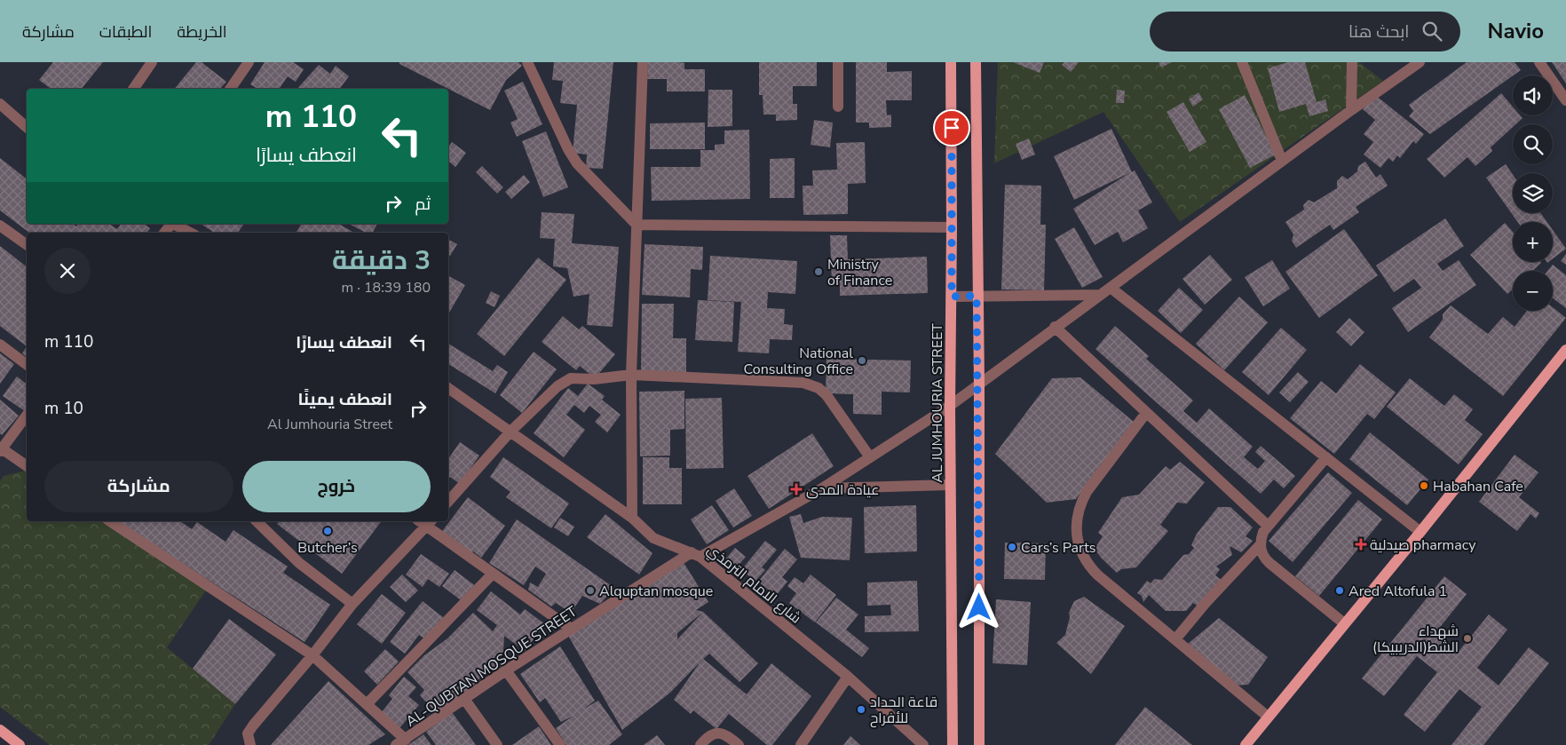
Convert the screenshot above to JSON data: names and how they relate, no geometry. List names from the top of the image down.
{
  "streets": {
    "main road": ["AL JUMHOURIA STREET"],
    "street": ["شارع الامام الترمذي", "AL-QUBTAN MOSQUE STREET"]
  },
  "crossings": [
    ["AL JUMHOURIA STREET", "AL-QUBTAN MOSQUE STREET"],
    ["شارع الامام الترمذي", "AL-QUBTAN MOSQUE STREET"]
  ],
  "places": {
    "other": [
      "Ministry of Finance",
      "National Consulting Office",
      "Habahan Cafe",
      "Butcher’s",
      "Cars’s Parts",
      "Alquptan mosque",
      "Ared Altofula 1",
      "شهداء الشط(الدريبيكا)",
      "قاعة الحداد للأفراح"
    ],
    "health": ["عيادة المدى", "صيدلية pharmacy"]
  },
  "page": {
    "header": "Navio",
    "search": "ابحث هنا",
    "nav": ["الخريطة", "الطبقات", "مشاركة"],
    "map_buttons": ["+", "−"],
    "turn": ["110 m", "انعطف يسارًا"],
    "then": "ثم",
    "heading": ["3 دقيقة", "180 m · 18:39"],
    "list": [
      {
        "name": "انعطف يسارًا",
        "value": "110 m"
      },
      {
        "name": "انعطف يمينًا",
        "note": "Al Jumhouria Street",
        "value": "10 m"
      }
    ],
    "buttons": ["خروج", "مشاركة"]
  }
}
